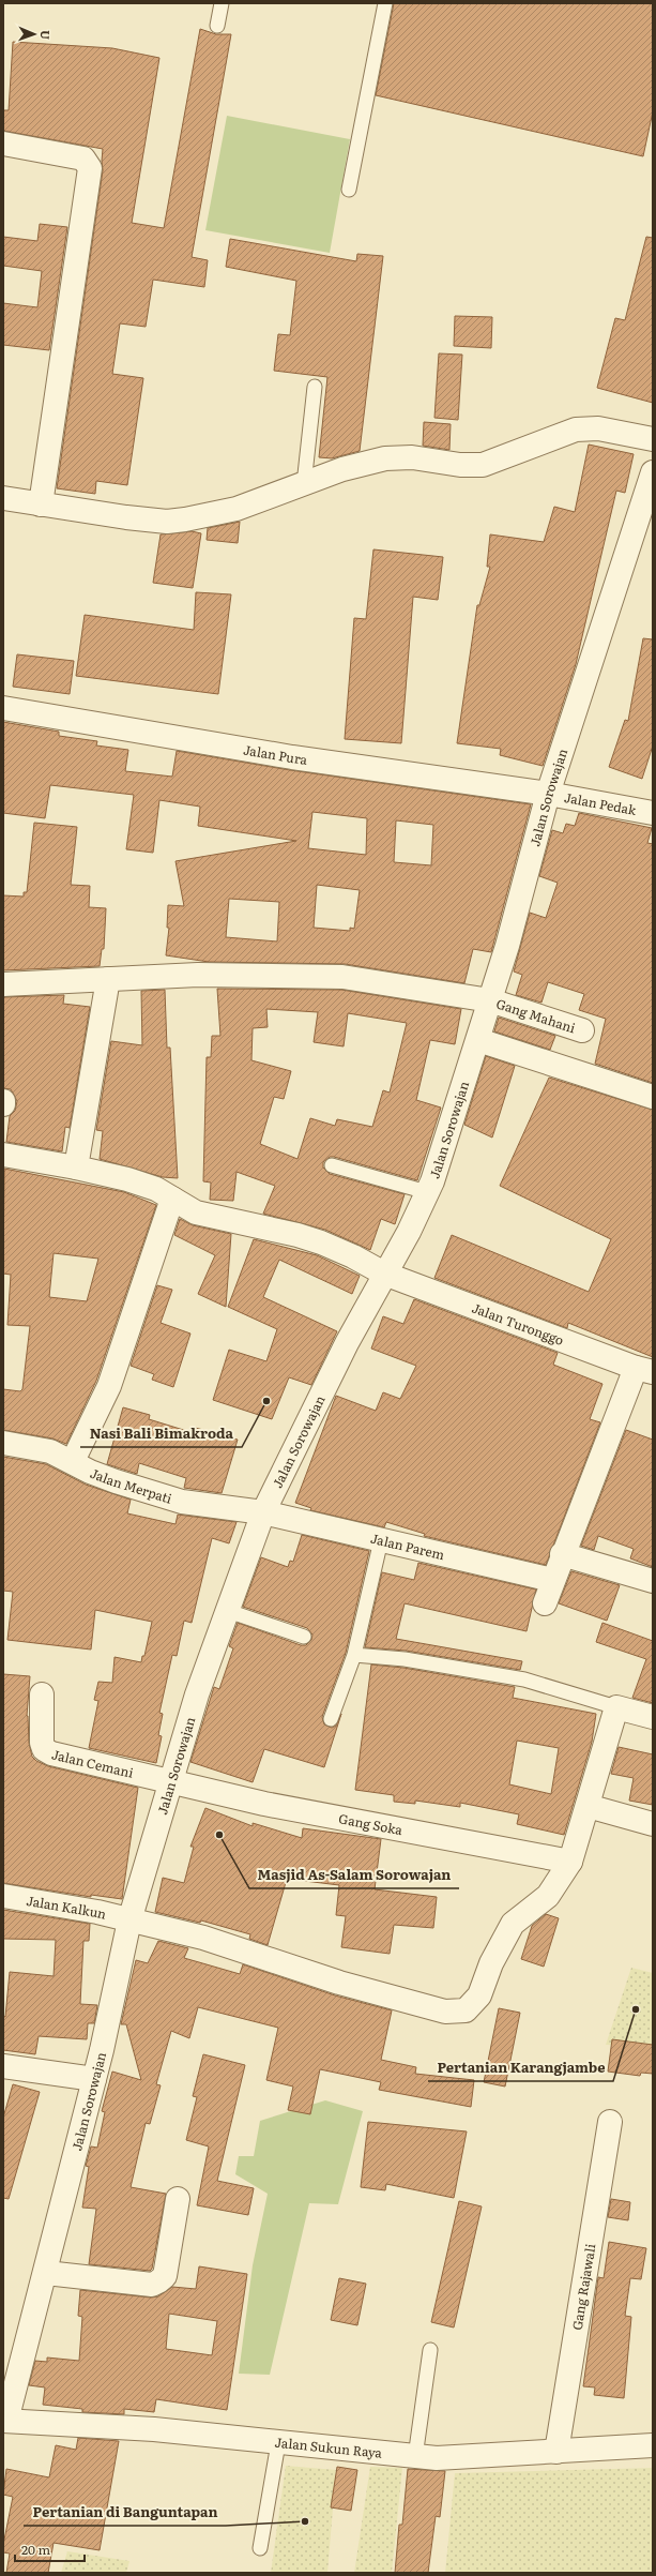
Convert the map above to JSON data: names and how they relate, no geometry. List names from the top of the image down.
{
  "streets": {
    "street": [
      "Jalan Pura",
      "Jalan Sorowajan",
      "Jalan Pedak",
      "Gang Mahani",
      "Jalan Turonggo",
      "Jalan Merpati",
      "Jalan Parem",
      "Jalan Cemani",
      "Gang Soka",
      "Jalan Kalkun",
      "Gang Rajawali",
      "Jalan Sukun Raya"
    ]
  },
  "crossings": [
    ["Jalan Pura", "Jalan Sorowajan"],
    ["Jalan Pura", "Jalan Pedak"],
    ["Jalan Sorowajan", "Jalan Pedak"],
    ["Jalan Sorowajan", "Gang Mahani"],
    ["Jalan Sorowajan", "Jalan Turonggo"],
    ["Jalan Sorowajan", "Jalan Merpati"],
    ["Jalan Sorowajan", "Jalan Parem"],
    ["Jalan Sorowajan", "Jalan Cemani"],
    ["Jalan Sorowajan", "Gang Soka"],
    ["Jalan Sorowajan", "Jalan Kalkun"],
    ["Jalan Sorowajan", "Jalan Sukun Raya"],
    ["Jalan Merpati", "Jalan Parem"],
    ["Jalan Cemani", "Gang Soka"],
    ["Gang Soka", "Jalan Kalkun"],
    ["Gang Rajawali", "Jalan Sukun Raya"]
  ],
  "places": [
    "Nasi Bali Bimakroda",
    "Masjid As-Salam Sorowajan",
    "Pertanian Karangjambe",
    "Pertanian di Banguntapan"
  ],
  "scale_bar": "20 m",
  "north": "right"
}
